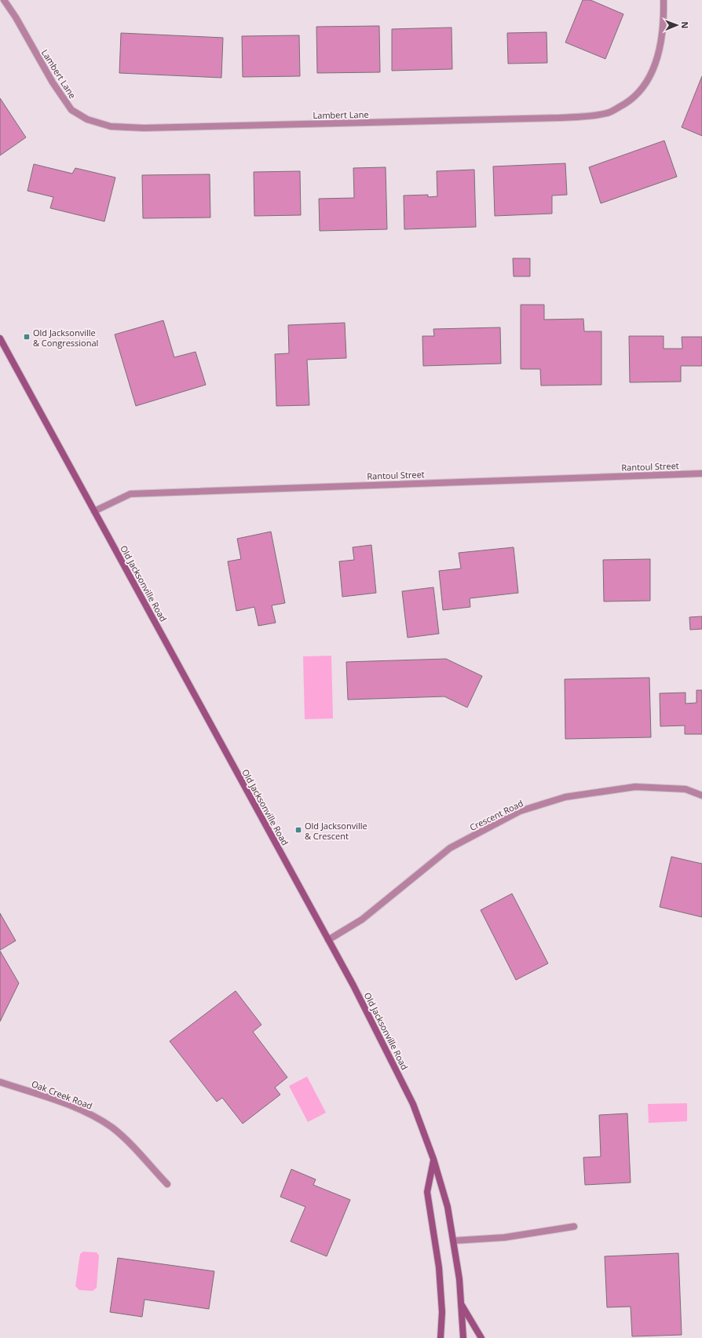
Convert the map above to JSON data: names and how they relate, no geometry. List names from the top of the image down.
{
  "streets": {
    "street": [
      "Lambert Lane",
      "Rantoul Street",
      "Old Jacksonville Road",
      "Crescent Road",
      "Oak Creek Road"
    ]
  },
  "crossings": [
    ["Rantoul Street", "Old Jacksonville Road"],
    ["Old Jacksonville Road", "Crescent Road"]
  ],
  "places": {
    "transit": ["Old Jacksonville & Congressional", "Old Jacksonville & Crescent"]
  },
  "north": "right"
}
